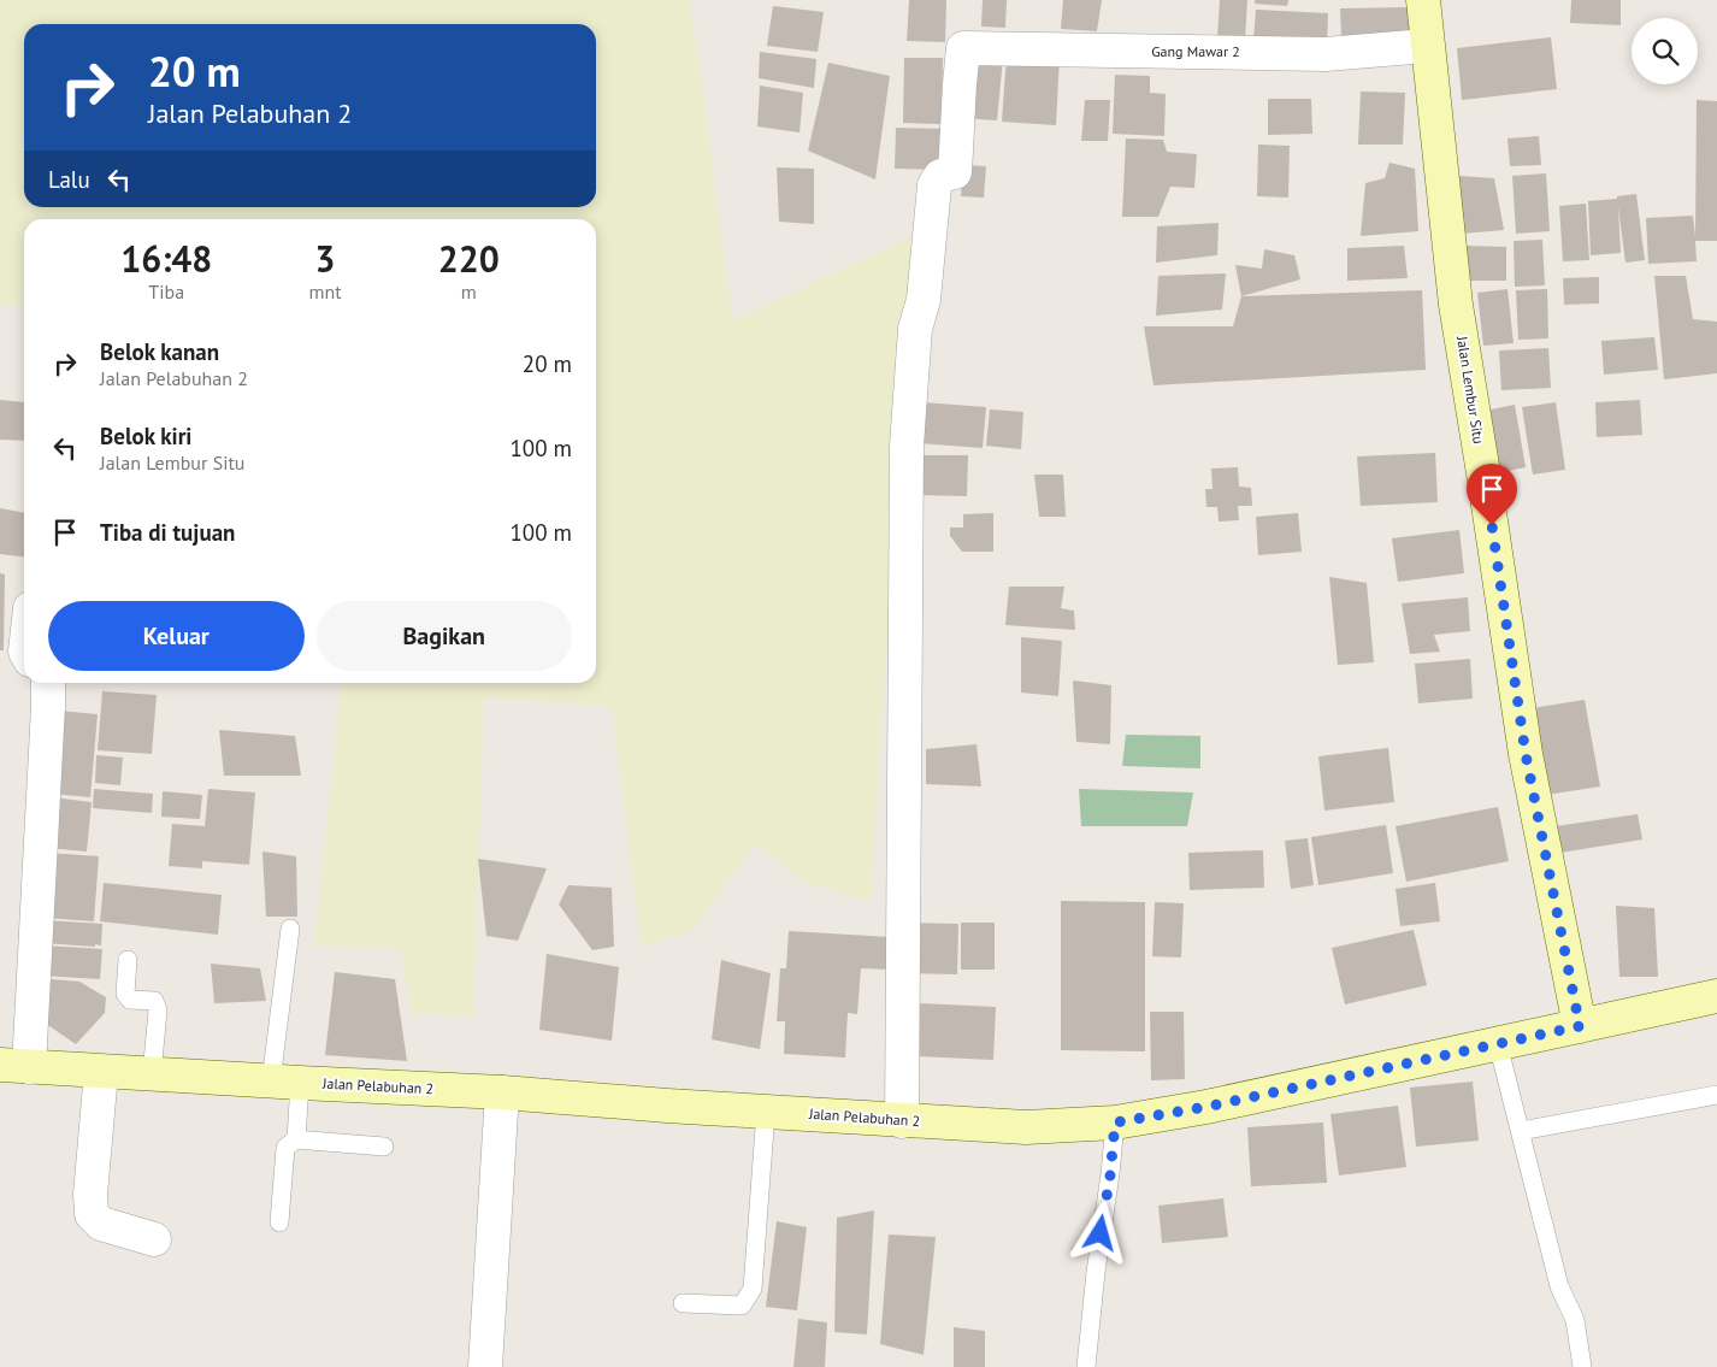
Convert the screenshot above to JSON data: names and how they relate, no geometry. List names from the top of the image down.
{
  "streets": {
    "main road": ["Jalan Lembur Situ", "Jalan Pelabuhan 2"],
    "street": ["Gang Mawar 2"]
  },
  "crossings": [
    ["Gang Mawar 2", "Jalan Lembur Situ"],
    ["Gang Mawar 2", "Jalan Pelabuhan 2"],
    ["Jalan Lembur Situ", "Jalan Pelabuhan 2"]
  ],
  "page": {
    "turn": ["20 m", "Jalan Pelabuhan 2"],
    "then": "Lalu",
    "eta": [
      "16:48",
      "Tiba",
      "3",
      "mnt",
      "220",
      "m"
    ],
    "list": [
      {
        "name": "Belok kanan",
        "note": "Jalan Pelabuhan 2",
        "value": "20 m"
      },
      {
        "name": "Belok kiri",
        "note": "Jalan Lembur Situ",
        "value": "100 m"
      },
      {
        "name": "Tiba di tujuan",
        "value": "100 m"
      }
    ],
    "buttons": ["Keluar", "Bagikan"]
  }
}
